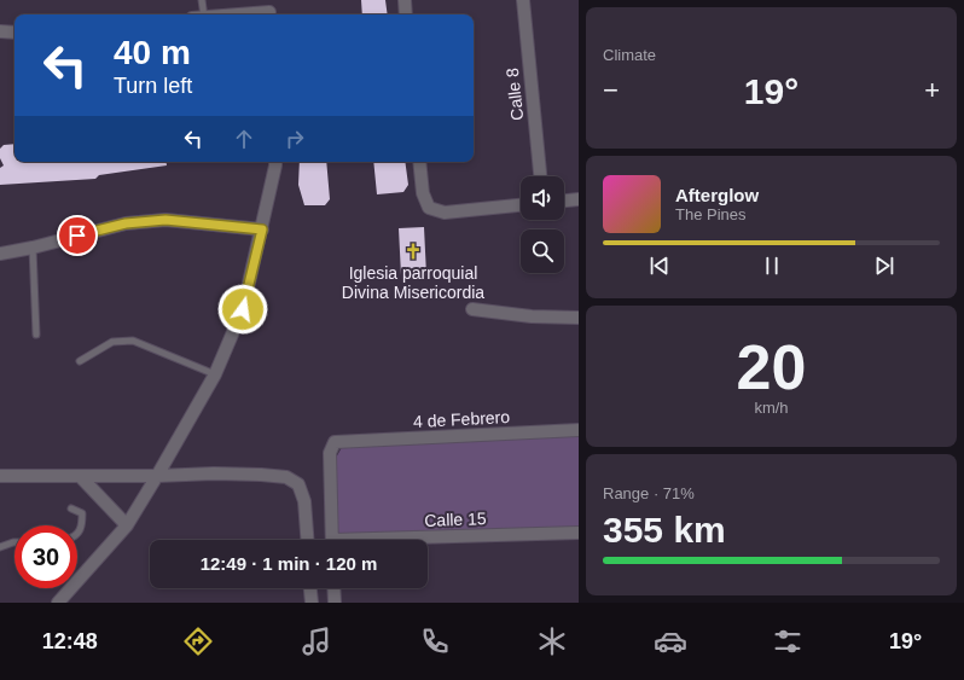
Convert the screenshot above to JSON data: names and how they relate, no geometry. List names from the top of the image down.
{
  "streets": {
    "street": ["Calle 8", "4 de Febrero", "Calle 15"]
  },
  "places": {
    "church": ["Iglesia parroquial Divina Misericordia"]
  },
  "page": {
    "tile": [
      "Climate",
      ["20", "km/h"],
      ["Range · 71%", "355 km"]
    ],
    "turn": ["40 m", "Turn left"],
    "heat": ["−", "19°", "+"],
    "song": ["Afterglow", "The Pines"],
    "limit": "30",
    "trip": "12:49 · 1 min · 120 m",
    "tabs": ["12:48", "19°"]
  }
}
